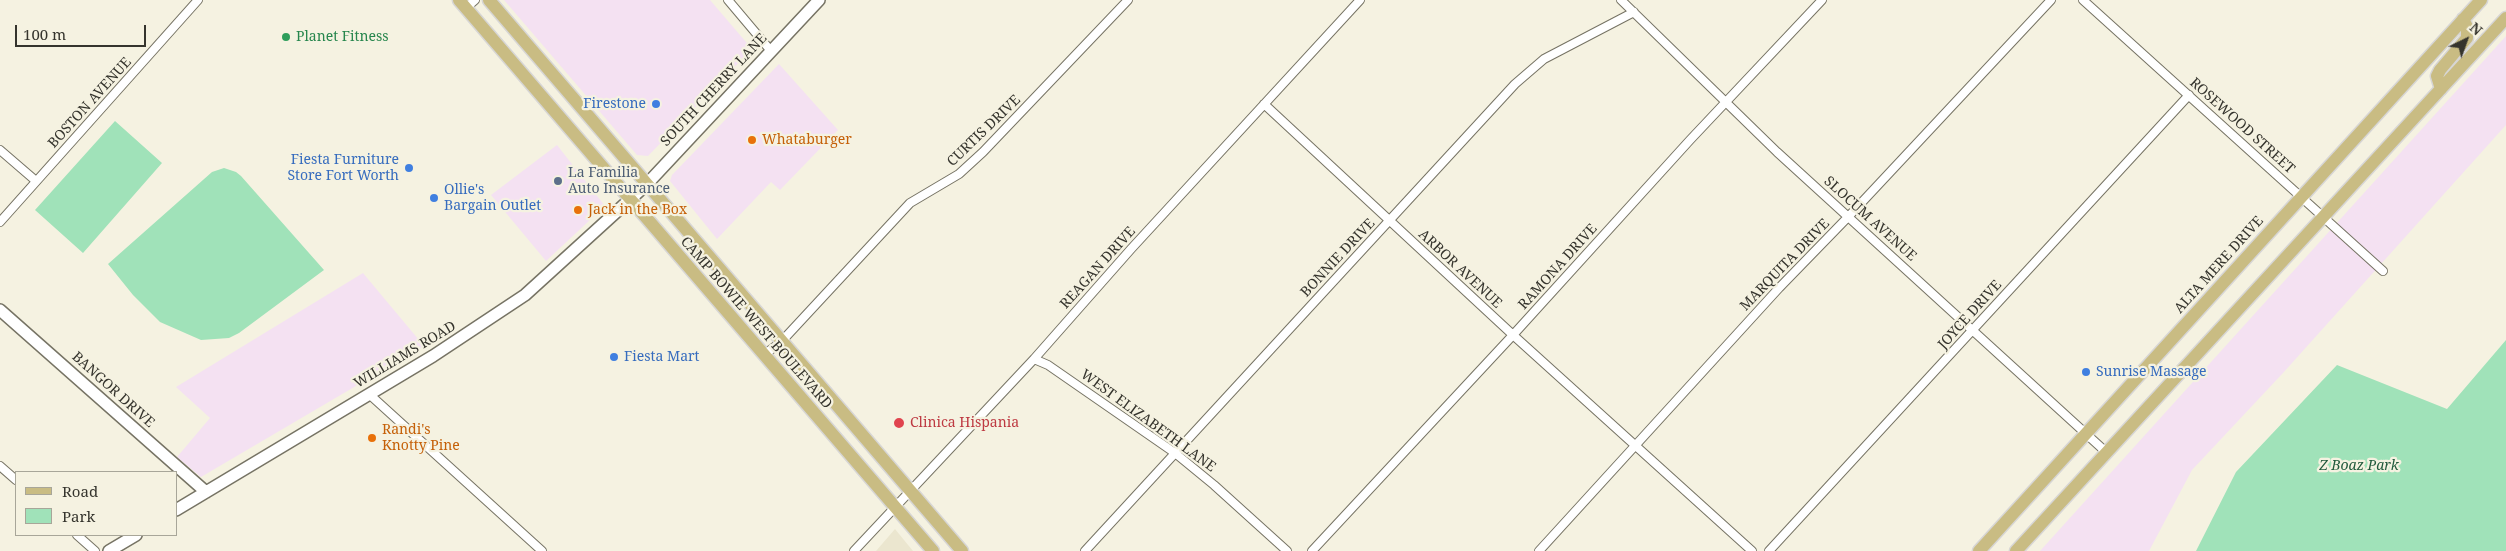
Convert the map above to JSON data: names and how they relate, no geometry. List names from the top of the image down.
{
  "streets": {
    "main road": ["ALTA MERE DRIVE", "CAMP BOWIE WEST BOULEVARD"],
    "street": [
      "SOUTH CHERRY LANE",
      "BOSTON AVENUE",
      "ROSEWOOD STREET",
      "CURTIS DRIVE",
      "SLOCUM AVENUE",
      "BONNIE DRIVE",
      "MARQUITA DRIVE",
      "RAMONA DRIVE",
      "REAGAN DRIVE",
      "ARBOR AVENUE",
      "JOYCE DRIVE",
      "WILLIAMS ROAD",
      "BANGOR DRIVE",
      "WEST ELIZABETH LANE"
    ]
  },
  "crossings": [
    ["SOUTH CHERRY LANE", "CAMP BOWIE WEST BOULEVARD"],
    ["SOUTH CHERRY LANE", "WILLIAMS ROAD"],
    ["ROSEWOOD STREET", "ALTA MERE DRIVE"],
    ["ROSEWOOD STREET", "JOYCE DRIVE"],
    ["CURTIS DRIVE", "CAMP BOWIE WEST BOULEVARD"],
    ["SLOCUM AVENUE", "BONNIE DRIVE"],
    ["SLOCUM AVENUE", "MARQUITA DRIVE"],
    ["SLOCUM AVENUE", "ALTA MERE DRIVE"],
    ["SLOCUM AVENUE", "RAMONA DRIVE"],
    ["SLOCUM AVENUE", "JOYCE DRIVE"],
    ["BONNIE DRIVE", "ARBOR AVENUE"],
    ["BONNIE DRIVE", "WEST ELIZABETH LANE"],
    ["MARQUITA DRIVE", "ARBOR AVENUE"],
    ["RAMONA DRIVE", "ARBOR AVENUE"],
    ["REAGAN DRIVE", "ARBOR AVENUE"],
    ["REAGAN DRIVE", "CAMP BOWIE WEST BOULEVARD"],
    ["REAGAN DRIVE", "WEST ELIZABETH LANE"],
    ["CAMP BOWIE WEST BOULEVARD", "WILLIAMS ROAD"],
    ["WILLIAMS ROAD", "BANGOR DRIVE"]
  ],
  "parks": ["Z Boaz Park"],
  "places": [
    "Planet Fitness",
    "Firestone",
    "Whataburger",
    "Fiesta Furniture Store Fort Worth",
    "La Familia Auto Insurance",
    "Ollie's Bargain Outlet",
    "Jack in the Box",
    "Fiesta Mart",
    "Sunrise Massage",
    "Clinica Hispania",
    "Randi's Knotty Pine"
  ],
  "legend": ["Road", "Park"],
  "scale_bar": "100 m",
  "north": "top right"
}
